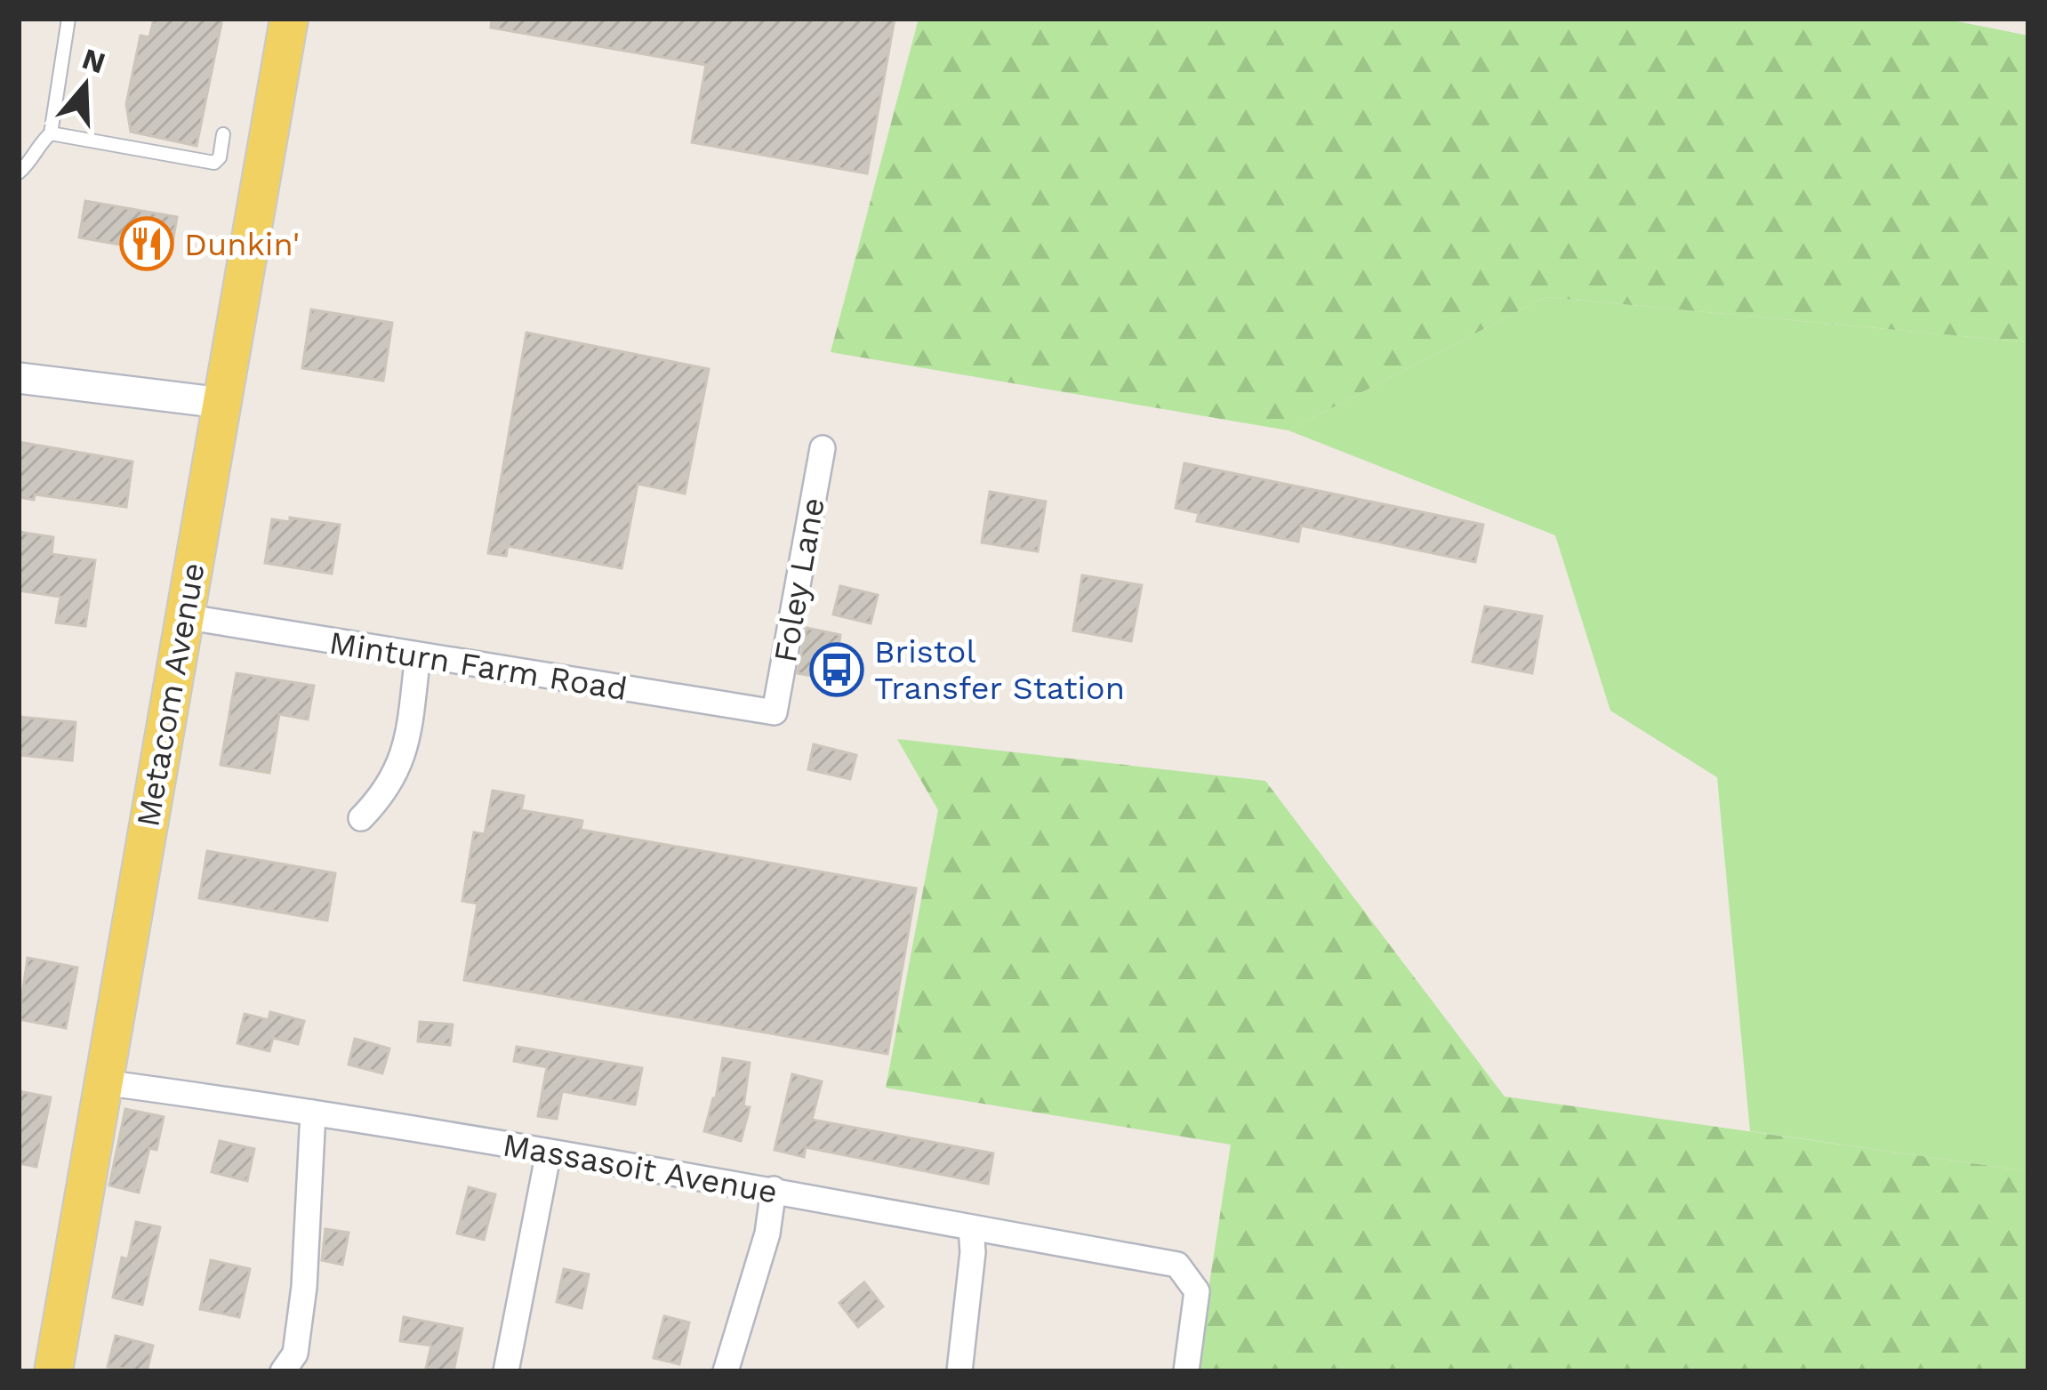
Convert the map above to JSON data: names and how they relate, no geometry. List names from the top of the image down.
{
  "streets": {
    "main road": ["Metacom Avenue"],
    "street": ["Foley Lane", "Minturn Farm Road", "Massasoit Avenue"]
  },
  "crossings": [
    ["Foley Lane", "Minturn Farm Road"],
    ["Minturn Farm Road", "Metacom Avenue"],
    ["Metacom Avenue", "Massasoit Avenue"]
  ],
  "places": {
    "restaurant": ["Dunkin'"],
    "bus stop": ["Bristol Transfer Station"]
  },
  "north": "top"
}
